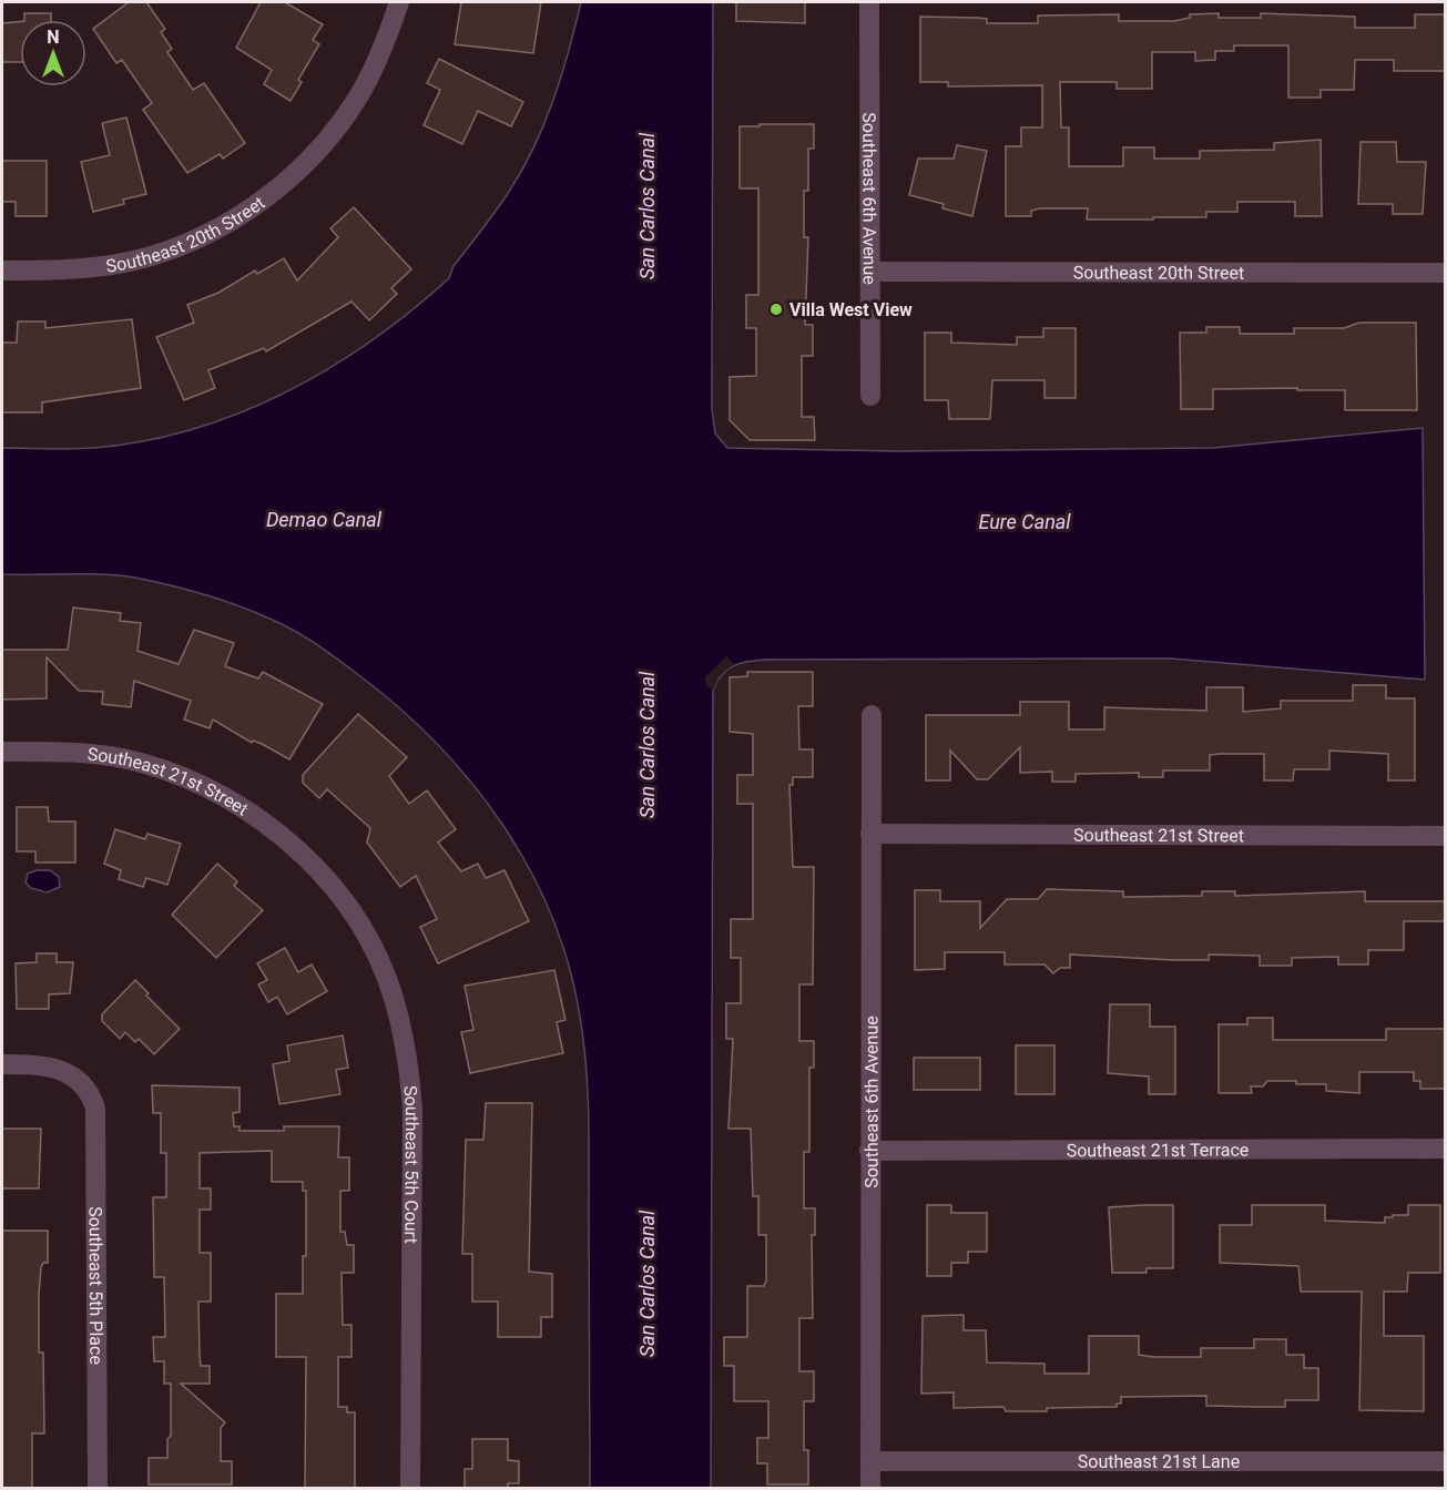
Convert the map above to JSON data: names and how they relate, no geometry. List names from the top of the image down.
{
  "streets": {
    "street": [
      "Southeast 6th Avenue",
      "Southeast 20th Street",
      "Southeast 21st Street",
      "Southeast 21st Terrace",
      "Southeast 5th Court",
      "Southeast 5th Place",
      "Southeast 21st Lane"
    ]
  },
  "crossings": [
    ["Southeast 6th Avenue", "Southeast 20th Street"],
    ["Southeast 6th Avenue", "Southeast 21st Street"],
    ["Southeast 6th Avenue", "Southeast 21st Terrace"],
    ["Southeast 6th Avenue", "Southeast 21st Lane"],
    ["Southeast 21st Street", "Southeast 5th Court"]
  ],
  "water": ["San Carlos Canal", "Demao Canal", "Eure Canal"],
  "places": ["Villa West View"],
  "north": "top"
}
